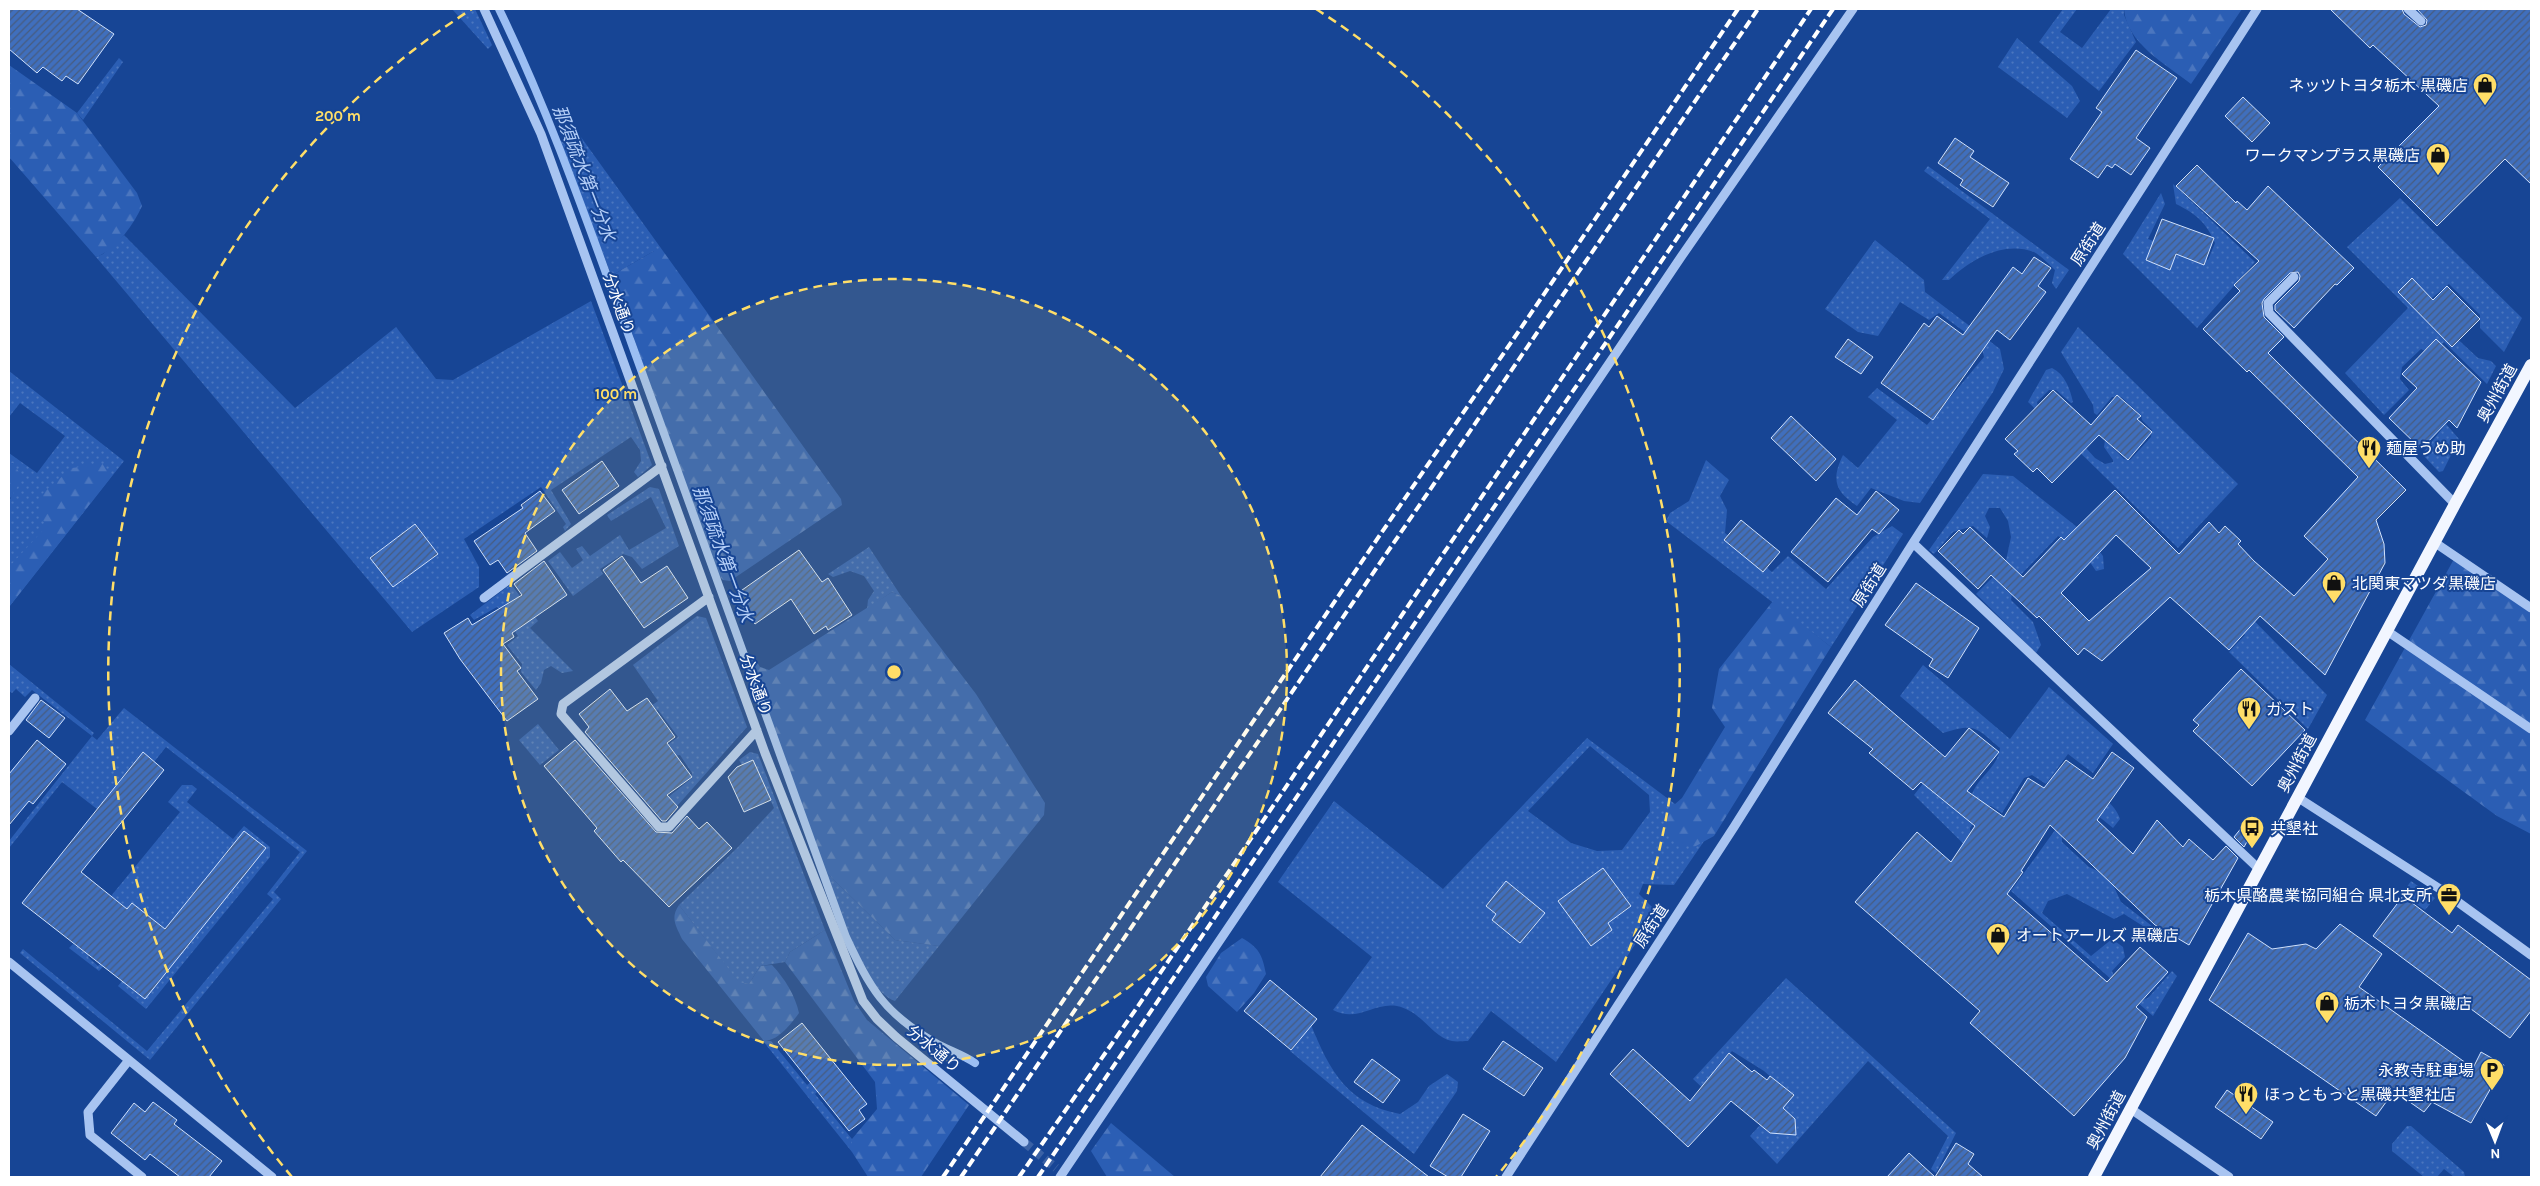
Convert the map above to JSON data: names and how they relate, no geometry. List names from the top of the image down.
{
  "streets": {
    "main road": ["奥州街道"],
    "street": ["原街道", "分水通り"]
  },
  "water": ["那須疏水第一分水"],
  "places": {
    "shop": [
      "ネッツトヨタ栃木 黒磯店",
      "ワークマンプラス黒磯店",
      "北関東マツダ黒磯店",
      "オートアールズ 黒磯店",
      "栃木トヨタ黒磯店"
    ],
    "restaurant": ["麺屋うめ助", "ガスト", "ほっともっと黒磯共墾社店"],
    "bus stop": ["共墾社"],
    "office": ["栃木県酪農業協同組合 県北支所"],
    "parking": ["永教寺駐車場"]
  },
  "north": "bottom",
  "rings": ["200 m", "100 m"]
}
